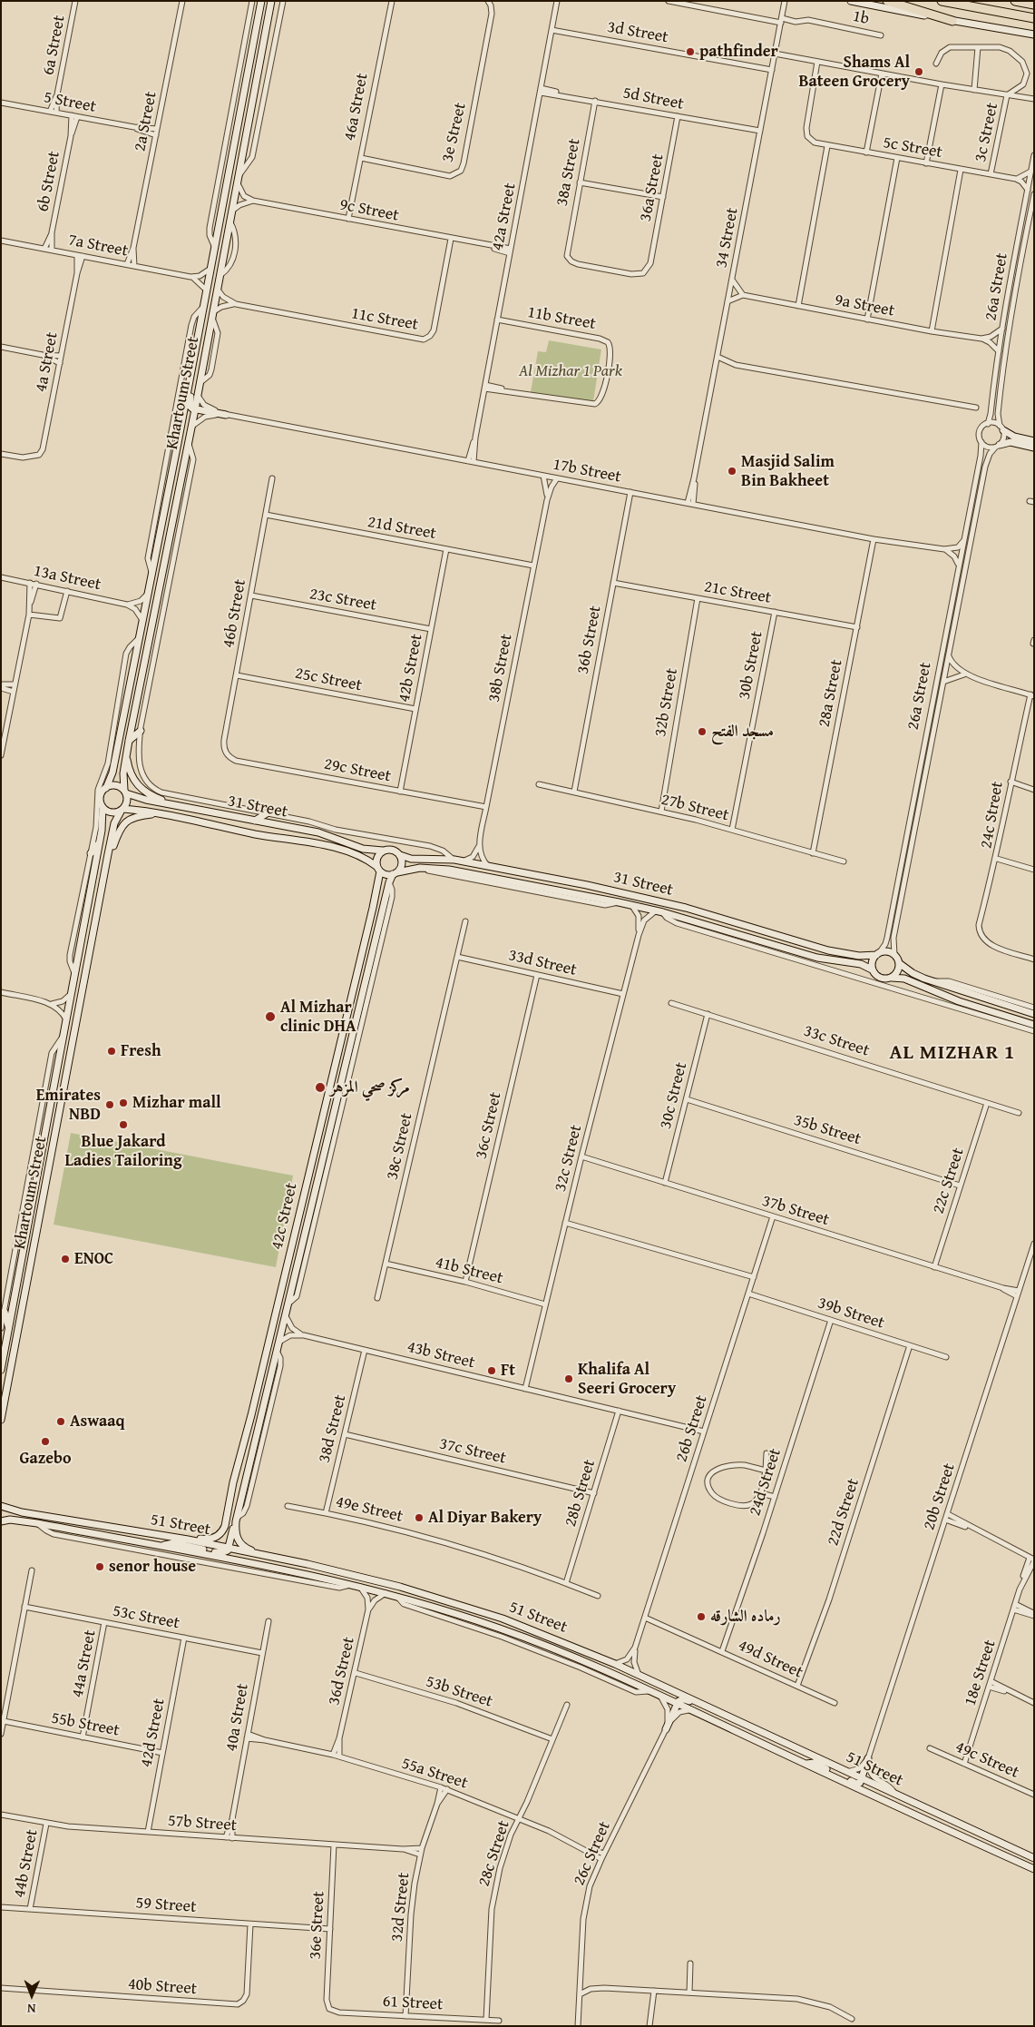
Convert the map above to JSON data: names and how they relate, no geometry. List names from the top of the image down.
{
  "streets": {
    "street": [
      "1b",
      "3d Street",
      "6a Street",
      "5d Street",
      "5 Street",
      "46a Street",
      "2a Street",
      "3e Street",
      "3c Street",
      "5c Street",
      "38a Street",
      "6b Street",
      "36a Street",
      "9c Street",
      "42a Street",
      "34 Street",
      "7a Street",
      "26a Street",
      "9a Street",
      "11b Street",
      "11c Street",
      "4a Street",
      "Khartoum Street",
      "17b Street",
      "21d Street",
      "13a Street",
      "21c Street",
      "23c Street",
      "46b Street",
      "36b Street",
      "30b Street",
      "42b Street",
      "38b Street",
      "25c Street",
      "28a Street",
      "32b Street",
      "29c Street",
      "31 Street",
      "27b Street",
      "24c Street",
      "33d Street",
      "33c Street",
      "30c Street",
      "36c Street",
      "35b Street",
      "38c Street",
      "32c Street",
      "22c Street",
      "37b Street",
      "42c Street",
      "41b Street",
      "39b Street",
      "43b Street",
      "38d Street",
      "26b Street",
      "37c Street",
      "24d Street",
      "28b Street",
      "20b Street",
      "49e Street",
      "22d Street",
      "51 Street",
      "53c Street",
      "49d Street",
      "44a Street",
      "36d Street",
      "18e Street",
      "53b Street",
      "40a Street",
      "55b Street",
      "42d Street",
      "49c Street",
      "55a Street",
      "57b Street",
      "28c Street",
      "26c Street",
      "44b Street",
      "59 Street",
      "32d Street",
      "36e Street",
      "40b Street",
      "61 Street"
    ]
  },
  "crossings": [
    ["1b", "34 Street"],
    ["3d Street", "42a Street"],
    ["3d Street", "34 Street"],
    ["6a Street", "5 Street"],
    ["5d Street", "38a Street"],
    ["5d Street", "36a Street"],
    ["5d Street", "42a Street"],
    ["5d Street", "34 Street"],
    ["5 Street", "2a Street"],
    ["5 Street", "6b Street"],
    ["46a Street", "3e Street"],
    ["46a Street", "9c Street"],
    ["2a Street", "7a Street"],
    ["3c Street", "5c Street"],
    ["3c Street", "34 Street"],
    ["38a Street", "36a Street"],
    ["6b Street", "7a Street"],
    ["9c Street", "42a Street"],
    ["9c Street", "11c Street"],
    ["42a Street", "11b Street"],
    ["42a Street", "17b Street"],
    ["34 Street", "17b Street"],
    ["7a Street", "4a Street"],
    ["7a Street", "Khartoum Street"],
    ["26a Street", "9a Street"],
    ["26a Street", "31 Street"],
    ["11c Street", "Khartoum Street"],
    ["Khartoum Street", "17b Street"],
    ["Khartoum Street", "31 Street"],
    ["17b Street", "36b Street"],
    ["17b Street", "38b Street"],
    ["17b Street", "28a Street"],
    ["21d Street", "46b Street"],
    ["21d Street", "42b Street"],
    ["21d Street", "38b Street"],
    ["21c Street", "36b Street"],
    ["21c Street", "30b Street"],
    ["21c Street", "28a Street"],
    ["21c Street", "32b Street"],
    ["23c Street", "46b Street"],
    ["23c Street", "42b Street"],
    ["46b Street", "25c Street"],
    ["46b Street", "29c Street"],
    ["36b Street", "27b Street"],
    ["30b Street", "27b Street"],
    ["42b Street", "25c Street"],
    ["42b Street", "29c Street"],
    ["38b Street", "29c Street"],
    ["38b Street", "31 Street"],
    ["28a Street", "27b Street"],
    ["32b Street", "27b Street"],
    ["31 Street", "32c Street"],
    ["31 Street", "42c Street"],
    ["33d Street", "36c Street"],
    ["33d Street", "38c Street"],
    ["33d Street", "32c Street"],
    ["33c Street", "30c Street"],
    ["33c Street", "22c Street"],
    ["30c Street", "35b Street"],
    ["30c Street", "37b Street"],
    ["36c Street", "41b Street"],
    ["35b Street", "22c Street"],
    ["38c Street", "41b Street"],
    ["32c Street", "37b Street"],
    ["32c Street", "41b Street"],
    ["32c Street", "43b Street"],
    ["22c Street", "37b Street"],
    ["37b Street", "26b Street"],
    ["37b Street", "20b Street"],
    ["42c Street", "43b Street"],
    ["42c Street", "51 Street"],
    ["39b Street", "26b Street"],
    ["39b Street", "24d Street"],
    ["39b Street", "22d Street"],
    ["43b Street", "38d Street"],
    ["43b Street", "26b Street"],
    ["43b Street", "28b Street"],
    ["38d Street", "37c Street"],
    ["38d Street", "49e Street"],
    ["26b Street", "51 Street"],
    ["26b Street", "49d Street"],
    ["37c Street", "28b Street"],
    ["24d Street", "49d Street"],
    ["28b Street", "49e Street"],
    ["22d Street", "49d Street"],
    ["51 Street", "26c Street"],
    ["53c Street", "44a Street"],
    ["53c Street", "40a Street"],
    ["53c Street", "42d Street"],
    ["44a Street", "55b Street"],
    ["36d Street", "53b Street"],
    ["36d Street", "55a Street"],
    ["18e Street", "49c Street"],
    ["53b Street", "28c Street"],
    ["40a Street", "55a Street"],
    ["40a Street", "57b Street"],
    ["55b Street", "42d Street"],
    ["42d Street", "57b Street"],
    ["55a Street", "28c Street"],
    ["55a Street", "26c Street"],
    ["55a Street", "32d Street"],
    ["57b Street", "44b Street"],
    ["57b Street", "32d Street"],
    ["57b Street", "36e Street"],
    ["28c Street", "61 Street"],
    ["44b Street", "59 Street"],
    ["59 Street", "36e Street"],
    ["59 Street", "40b Street"],
    ["32d Street", "61 Street"],
    ["36e Street", "61 Street"]
  ],
  "districts": ["AL MIZHAR 1"],
  "parks": ["Al Mizhar 1 Park"],
  "places": [
    "pathfinder",
    "Shams Al Bateen Grocery",
    "Masjid Salim Bin Bakheet",
    "مسجد الفتح",
    "Al Mizhar clinic DHA",
    "Fresh",
    "مركز صحي المزهر",
    "Mizhar mall",
    "Emirates NBD",
    "Blue Jakard Ladies Tailoring",
    "ENOC",
    "Ft",
    "Khalifa Al Seeri Grocery",
    "Aswaaq",
    "Gazebo",
    "Al Diyar Bakery",
    "senor house",
    "رماده الشارقه"
  ],
  "north": "bottom"
}
